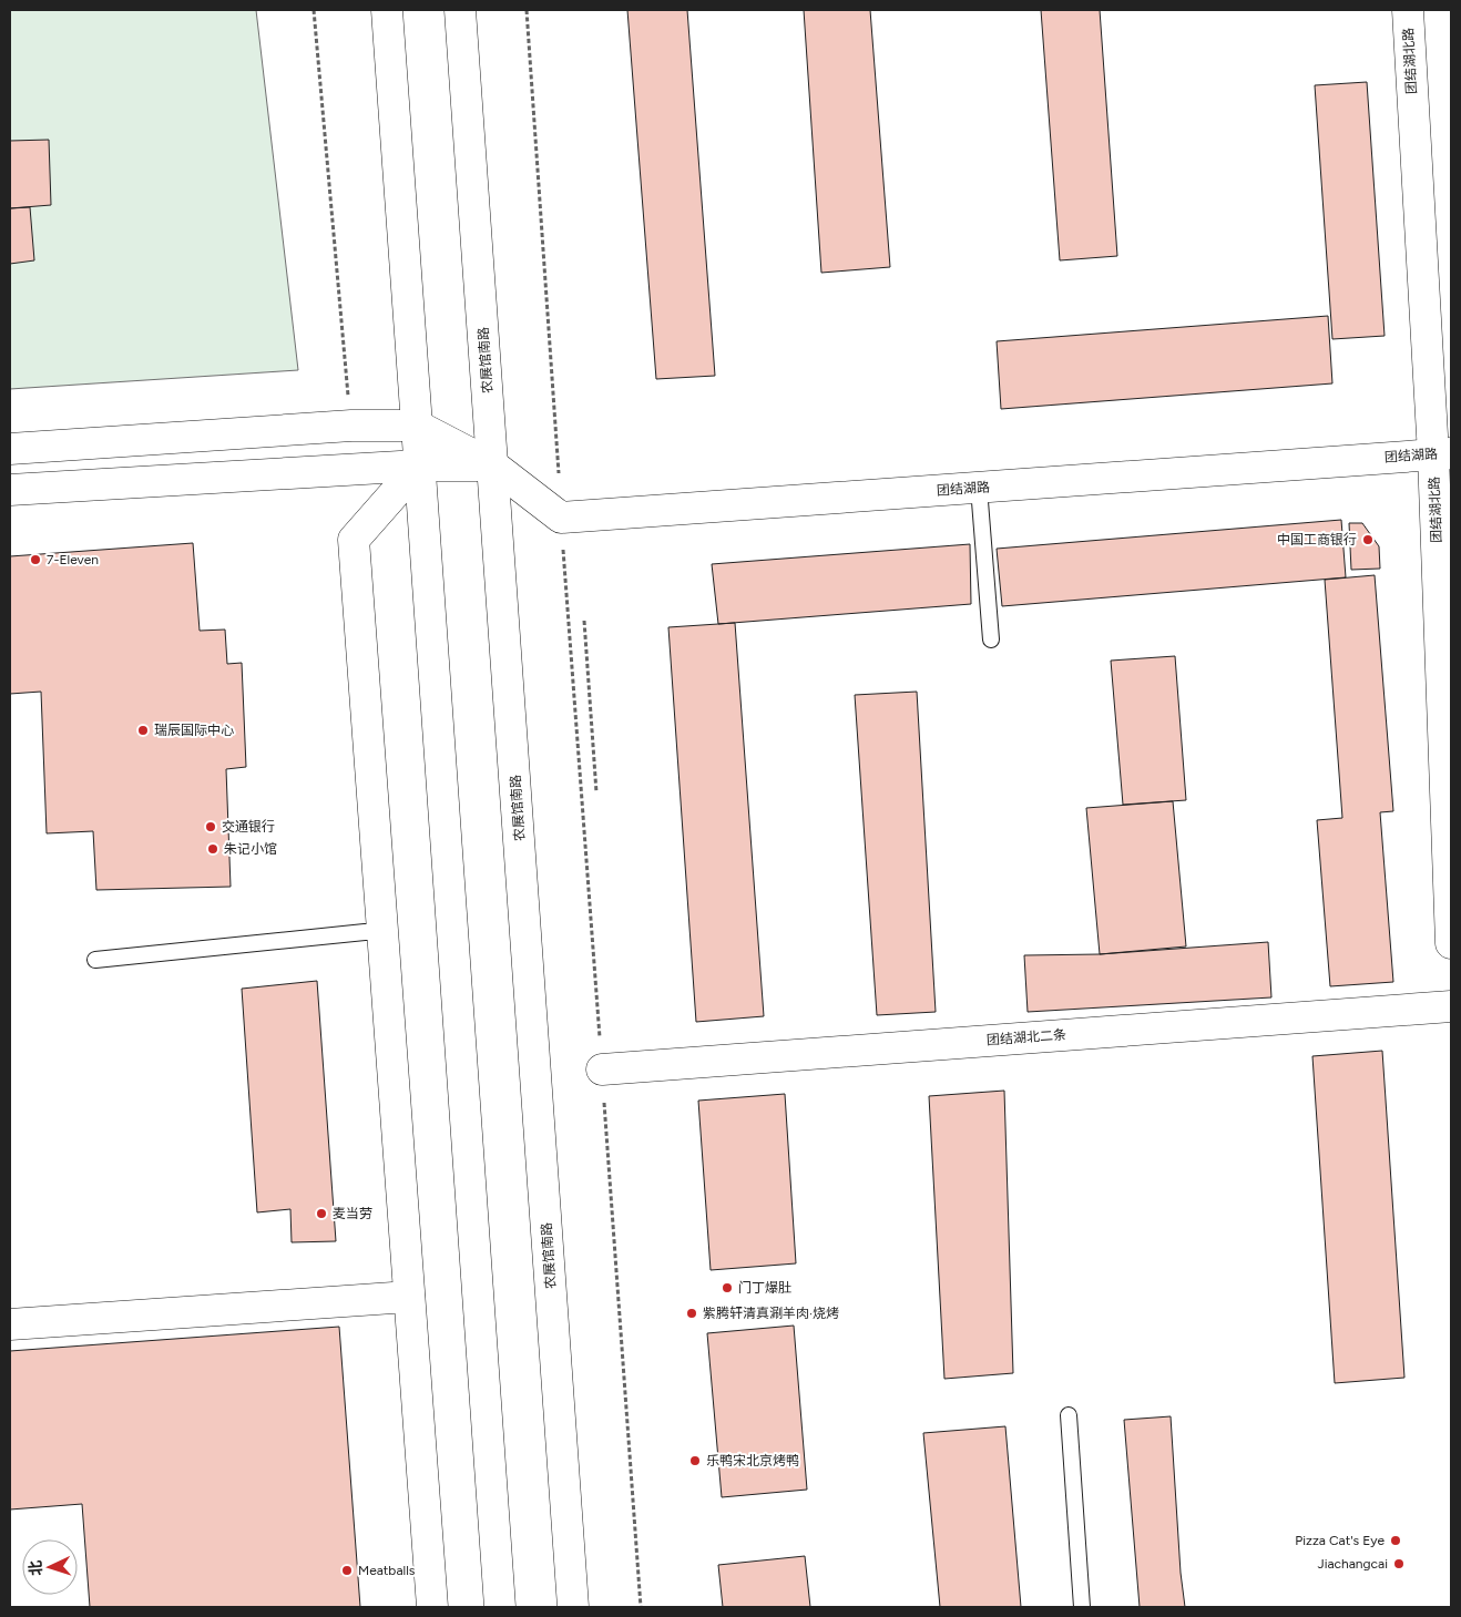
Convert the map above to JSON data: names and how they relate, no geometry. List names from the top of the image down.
{
  "streets": {
    "street": [
      "团结湖北路",
      "农展馆南路",
      "团结湖路",
      "团结湖北二条"
    ]
  },
  "crossings": [
    ["团结湖北路", "团结湖路"]
  ],
  "places": [
    "中国工商银行",
    "7-Eleven",
    "瑞辰国际中心",
    "交通银行",
    "朱记小馆",
    "麦当劳",
    "门丁爆肚",
    "紫腾轩清真涮羊肉·烧烤",
    "乐鸭宋北京烤鸭",
    "Pizza Cat's Eye",
    "Jiachangcai",
    "Meatballs"
  ],
  "north": "left"
}
